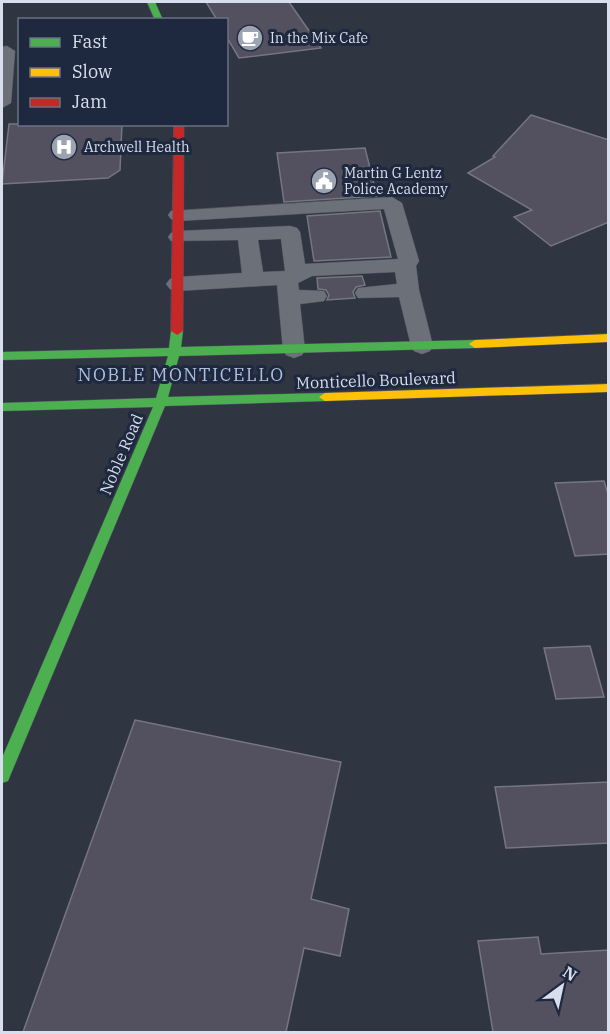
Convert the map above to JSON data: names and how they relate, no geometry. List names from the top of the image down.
{
  "streets": {
    "main road": ["Monticello Boulevard", "Noble Road"]
  },
  "crossings": [
    ["Monticello Boulevard", "Noble Road"]
  ],
  "districts": ["NOBLE MONTICELLO"],
  "places": {
    "cafe": ["In the Mix Cafe"],
    "hospital": ["Archwell Health"],
    "public building": ["Martin G Lentz Police Academy"]
  },
  "legend": ["Fast", "Slow", "Jam"],
  "north": "top right"
}
